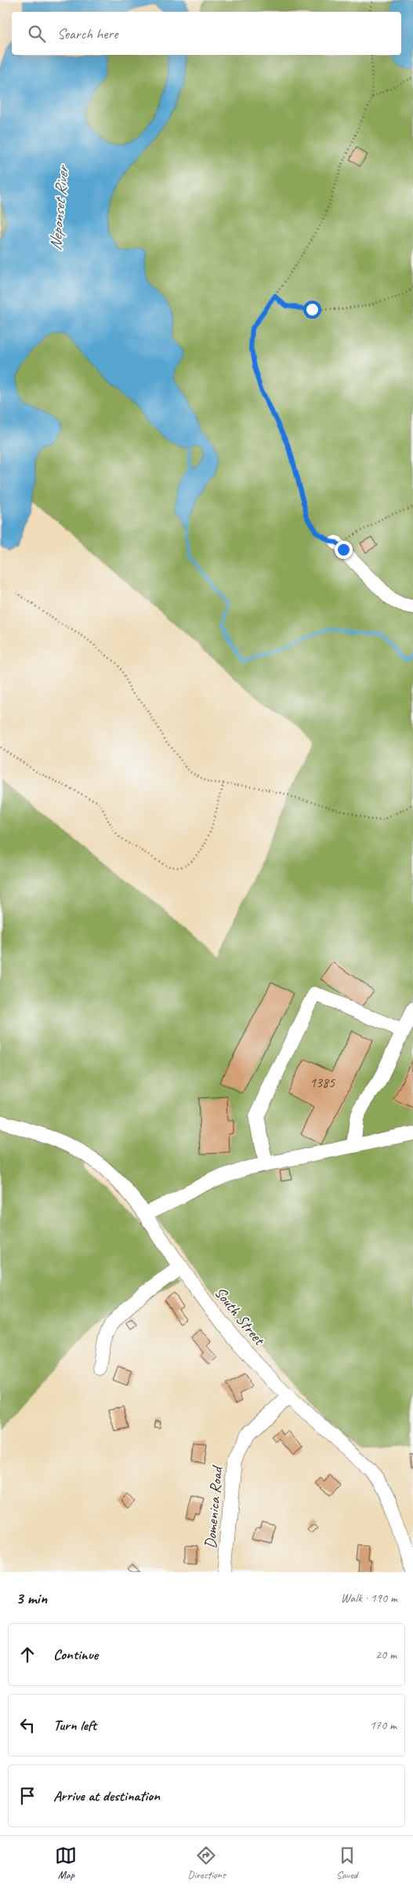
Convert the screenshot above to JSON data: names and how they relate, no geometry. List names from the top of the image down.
{
  "streets": {
    "street": ["South Street", "Domenica Road"]
  },
  "crossings": [
    ["South Street", "Domenica Road"]
  ],
  "water": ["Neponset River"],
  "house_numbers": ["1385"],
  "page": {
    "search": "Search here",
    "heading": ["3 min", "Walk · 190 m"],
    "list": [
      ["Continue", "20 m"],
      ["Turn left", "170 m"],
      "Arrive at destination"
    ],
    "nav": ["Map", "Directions", "Saved"]
  }
}
